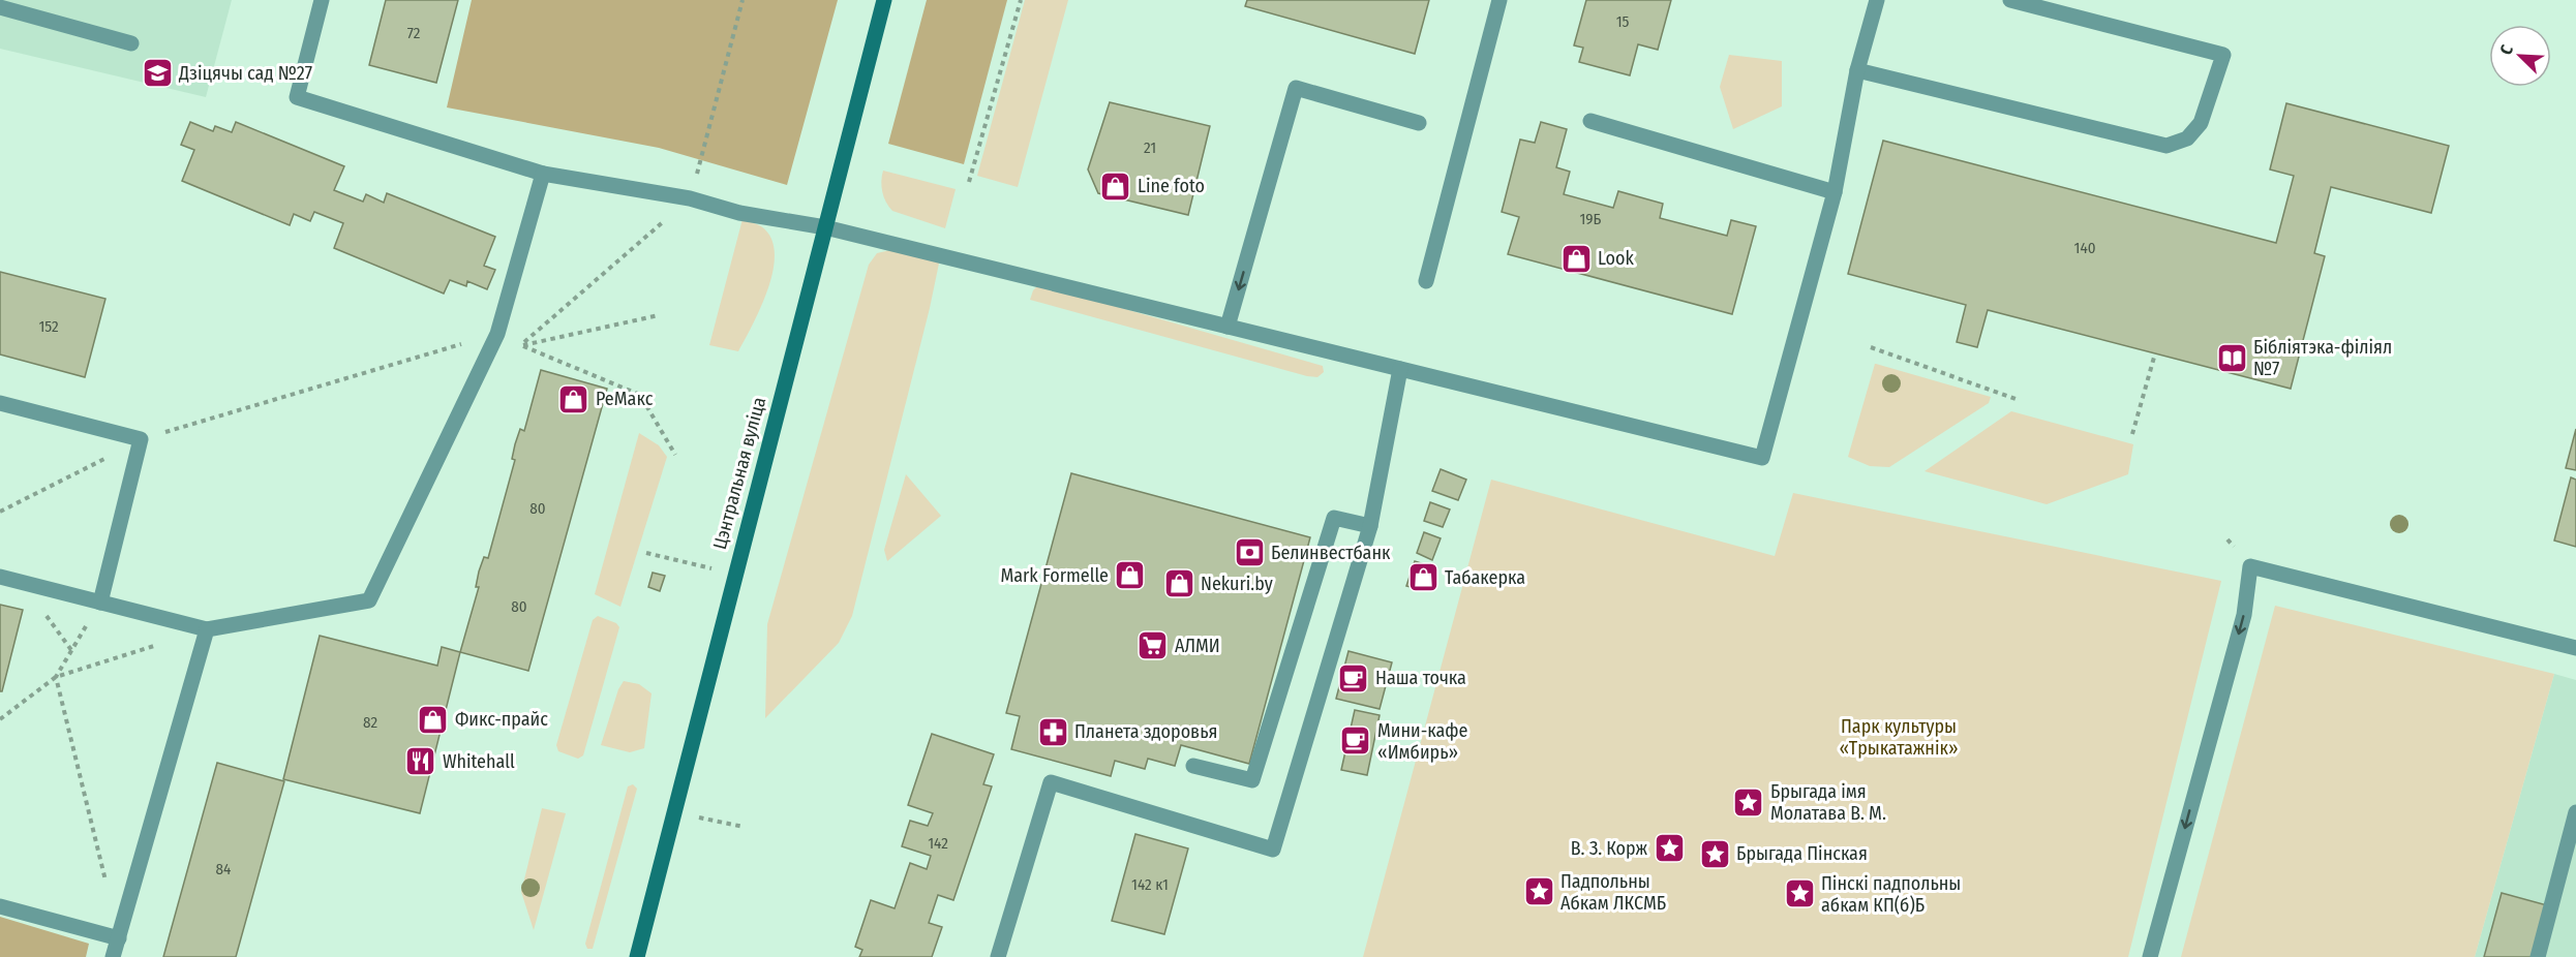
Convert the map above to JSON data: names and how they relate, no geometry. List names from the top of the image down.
{
  "streets": {
    "main road": ["Цэнтральная вуліца"]
  },
  "parks": ["Парк культуры «Трыкатажнік»"],
  "places": {
    "school or university": ["Дзіцячы сад №27"],
    "shop": [
      "Line foto",
      "Look",
      "РеМакс",
      "Mark Formelle",
      "Табакерка",
      "Nekuri.by",
      "Фикс-прайс"
    ],
    "library": ["Бібліятэка-філіял №7"],
    "bank": ["Белинвестбанк"],
    "supermarket": ["АЛМИ"],
    "cafe": ["Наша точка", "Мини-кафе «Имбирь»"],
    "pharmacy": ["Планета здоровья"],
    "restaurant": ["Whitehall"],
    "place": [
      "Брыгада імя Молатава В. М.",
      "В. З. Корж",
      "Брыгада Пінская",
      "Падпольны Абкам ЛКСМБ",
      "Пінскі падпольны абкам КП(б)Б"
    ]
  },
  "house_numbers": [
    "15",
    "72",
    "21",
    "19Б",
    "140",
    "152",
    "80",
    "80",
    "82",
    "142",
    "84",
    "142 к1"
  ],
  "north": "top left"
}
